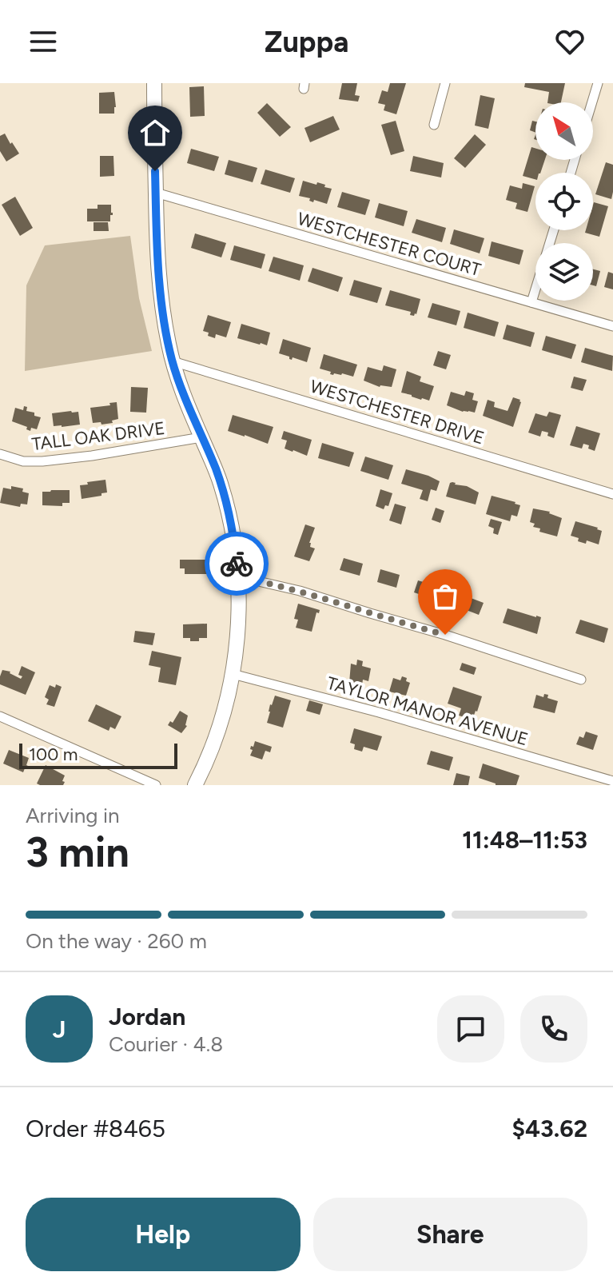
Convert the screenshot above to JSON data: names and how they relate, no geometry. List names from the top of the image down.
{
  "streets": {
    "street": [
      "WESTCHESTER COURT",
      "WESTCHESTER DRIVE",
      "TALL OAK DRIVE",
      "TAYLOR MANOR AVENUE"
    ]
  },
  "scale_bar": "100 m",
  "north": "top left",
  "page": {
    "header": "Zuppa",
    "scale": "100 m",
    "heading": ["3 min", "Arriving in", "11:48–11:53"],
    "panel": [
      "Jordan",
      "Courier · 4.8",
      "Order #8465",
      "$43.62"
    ],
    "bar": "On the way · 260 m",
    "round": "J",
    "buttons": ["Help", "Share"]
  }
}
